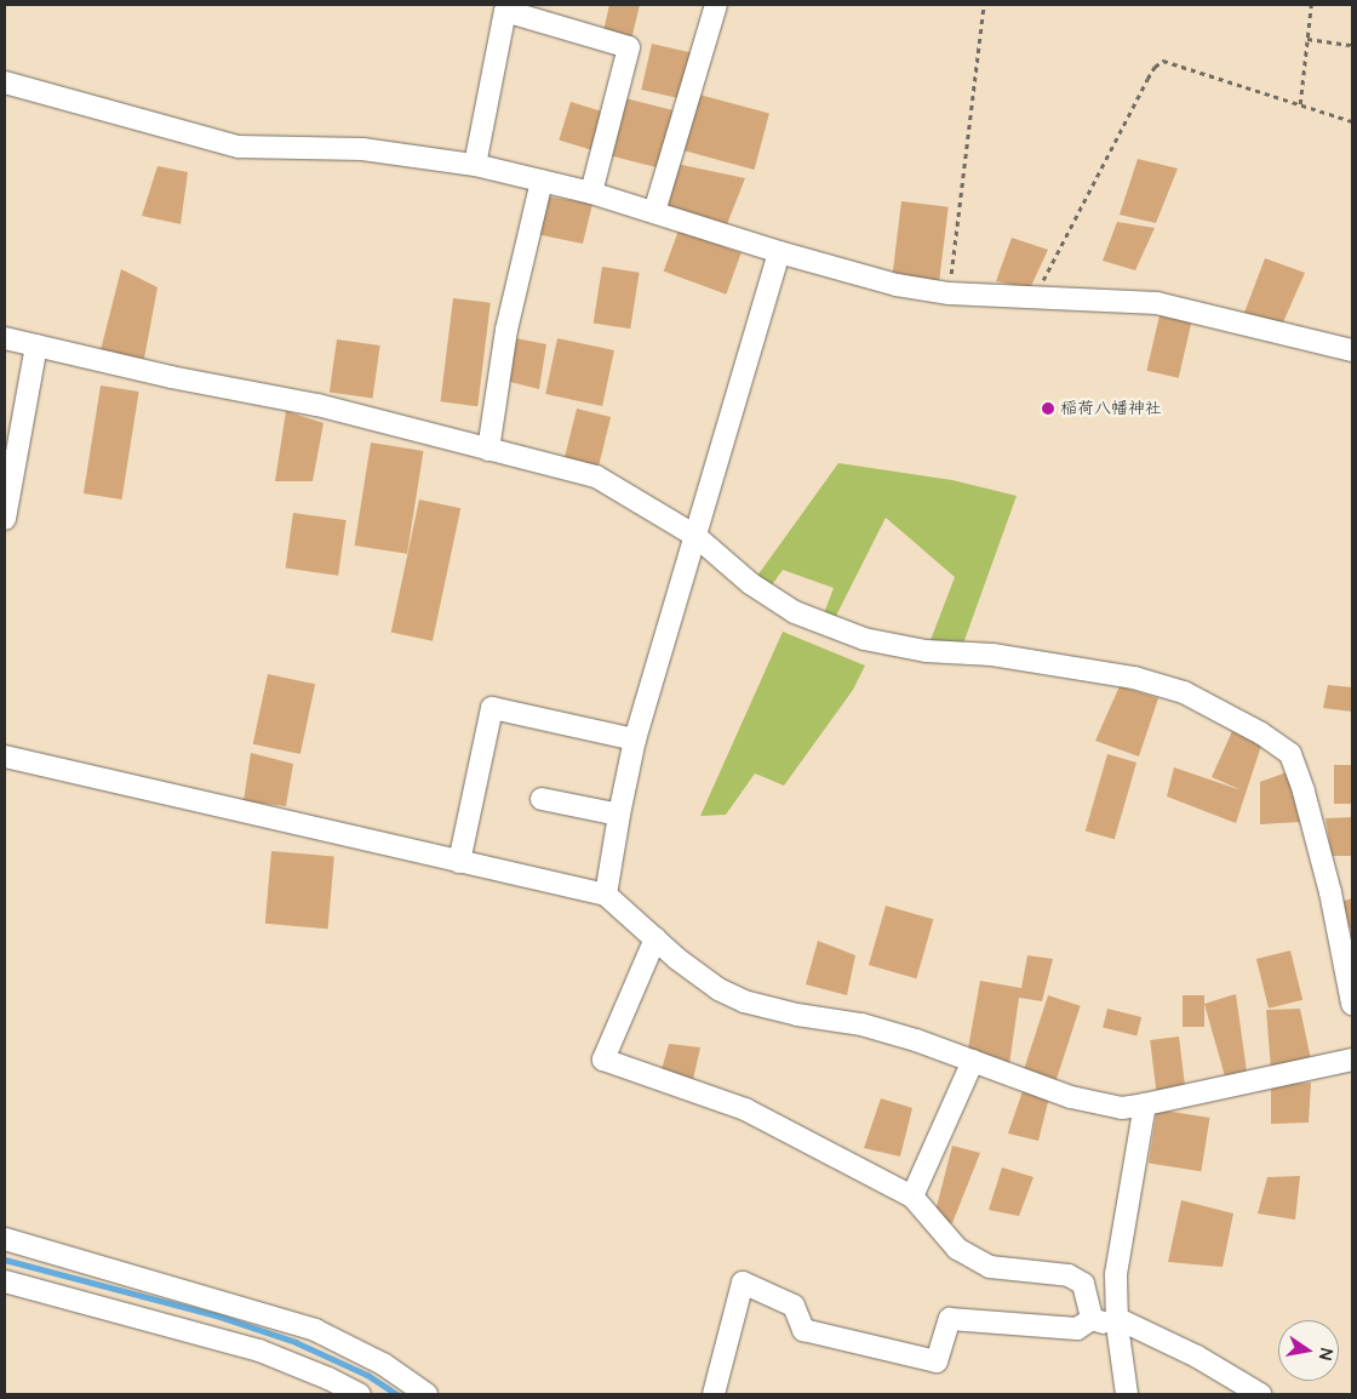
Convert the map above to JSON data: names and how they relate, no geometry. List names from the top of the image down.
{
  "places": ["稲荷八幡神社"],
  "north": "right"
}
